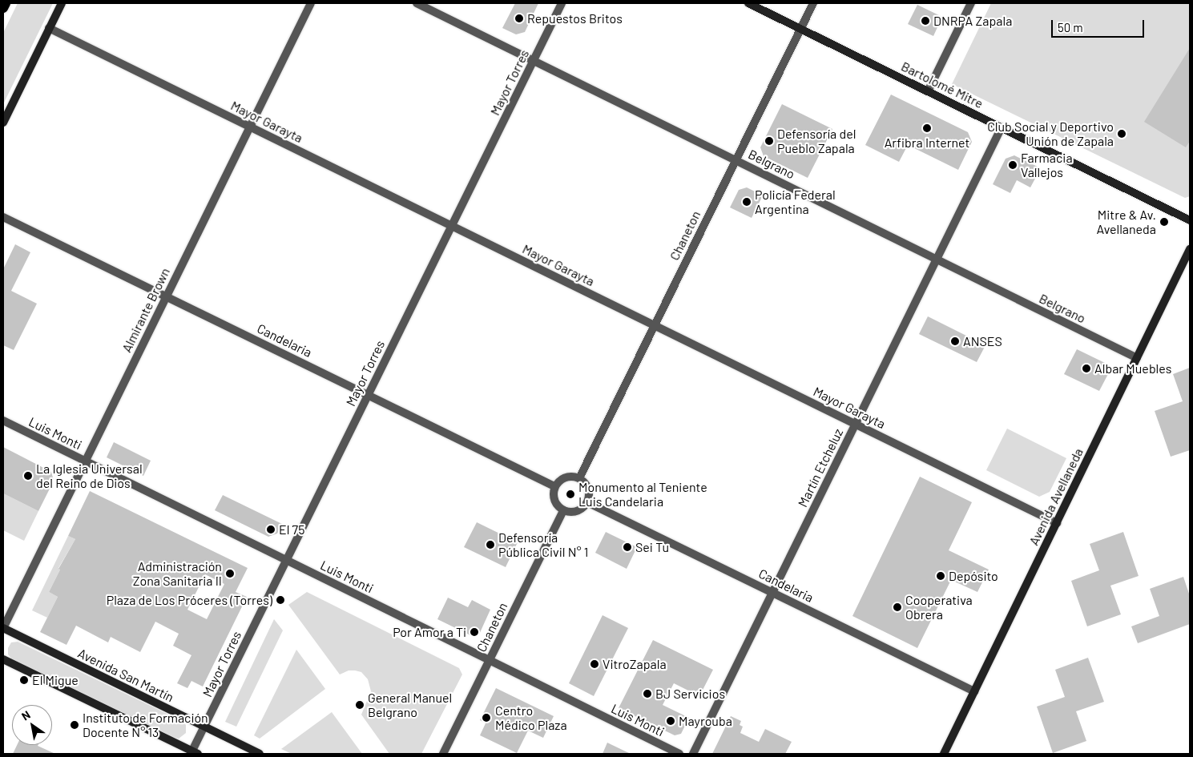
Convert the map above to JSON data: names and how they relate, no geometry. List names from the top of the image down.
{
  "streets": {
    "main road": ["Bartolomé Mitre", "Avenida Avellaneda", "Avenida San Martín"],
    "street": [
      "Mayor Torres",
      "Mayor Garayta",
      "Belgrano",
      "Chaneton",
      "Almirante Brown",
      "Candelaria",
      "Luis Monti",
      "Martín Etcheluz"
    ]
  },
  "crossings": [
    ["Mayor Torres", "Mayor Garayta"],
    ["Mayor Torres", "Belgrano"],
    ["Mayor Torres", "Candelaria"],
    ["Mayor Torres", "Luis Monti"],
    ["Mayor Torres", "Avenida San Martín"],
    ["Bartolomé Mitre", "Chaneton"],
    ["Bartolomé Mitre", "Martín Etcheluz"],
    ["Mayor Garayta", "Chaneton"],
    ["Mayor Garayta", "Almirante Brown"],
    ["Mayor Garayta", "Martín Etcheluz"],
    ["Mayor Garayta", "Avenida Avellaneda"],
    ["Belgrano", "Chaneton"],
    ["Belgrano", "Martín Etcheluz"],
    ["Belgrano", "Avenida Avellaneda"],
    ["Chaneton", "Candelaria"],
    ["Chaneton", "Luis Monti"],
    ["Almirante Brown", "Candelaria"],
    ["Almirante Brown", "Luis Monti"],
    ["Almirante Brown", "Avenida San Martín"],
    ["Candelaria", "Martín Etcheluz"],
    ["Candelaria", "Avenida Avellaneda"]
  ],
  "places": [
    "Repuestos Britos",
    "DNRPA Zapala",
    "Arfibra Internet",
    "Club Social y Deportivo Unión de Zapala",
    "Defensoría del Pueblo Zapala",
    "Farmacia Vallejos",
    "Policía Federal Argentina",
    "Mitre & Av. Avellaneda",
    "ANSES",
    "Albar Muebles",
    "La Iglesia Universal del Reino de Dios",
    "Monumento al Teniente Luis Candelaria",
    "El 75",
    "Defensoría Pública Civil N° 1",
    "Sei Tu",
    "Administración Zona Sanitaria II",
    "Depósito",
    "Plaza de Los Próceres (Torres)",
    "Cooperativa Obrera",
    "Por Amor a Ti",
    "VitroZapala",
    "El Migue",
    "BJ Servicios",
    "General Manuel Belgrano",
    "Centro Médico Plaza",
    "Mayrouba",
    "Instituto de Formación Docente N° 13"
  ],
  "scale_bar": "50 m",
  "north": "top left"
}
